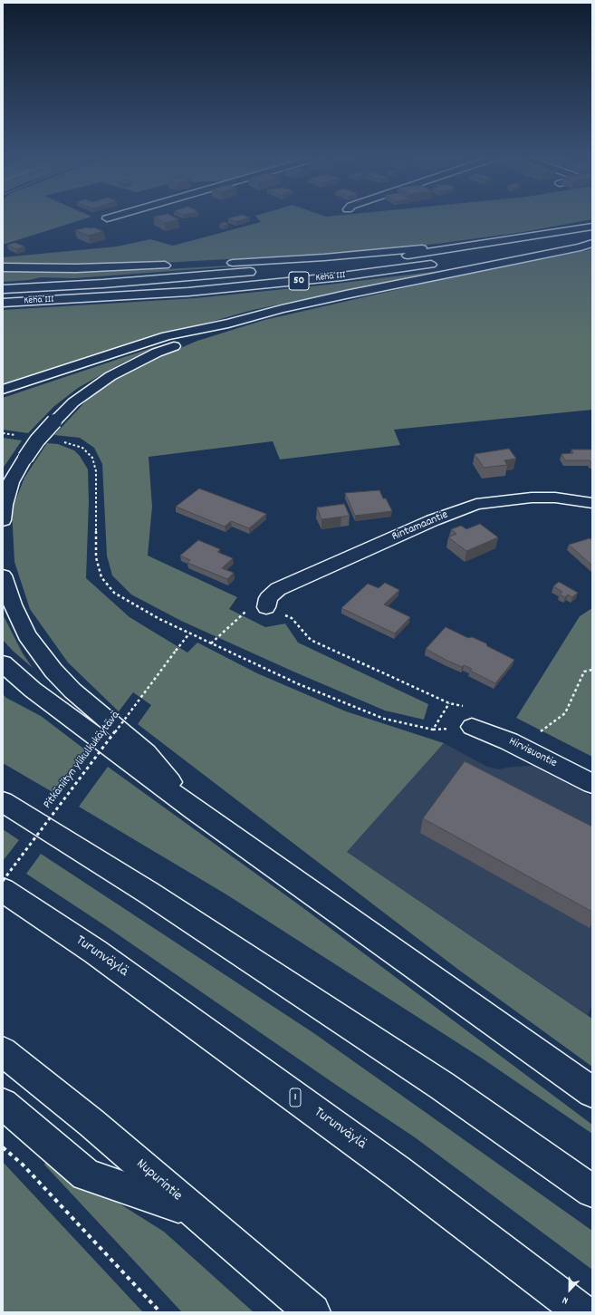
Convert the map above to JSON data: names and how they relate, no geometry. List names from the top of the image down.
{
  "streets": {
    "main road": [
      "Kehä III",
      "50",
      "Rintamaantie",
      "Hirvisuontie",
      "Turunväylä",
      "1",
      "Nupurintie"
    ],
    "path": ["Pitkäniityn ylikulkukäytävä"]
  },
  "north": "bottom"
}
